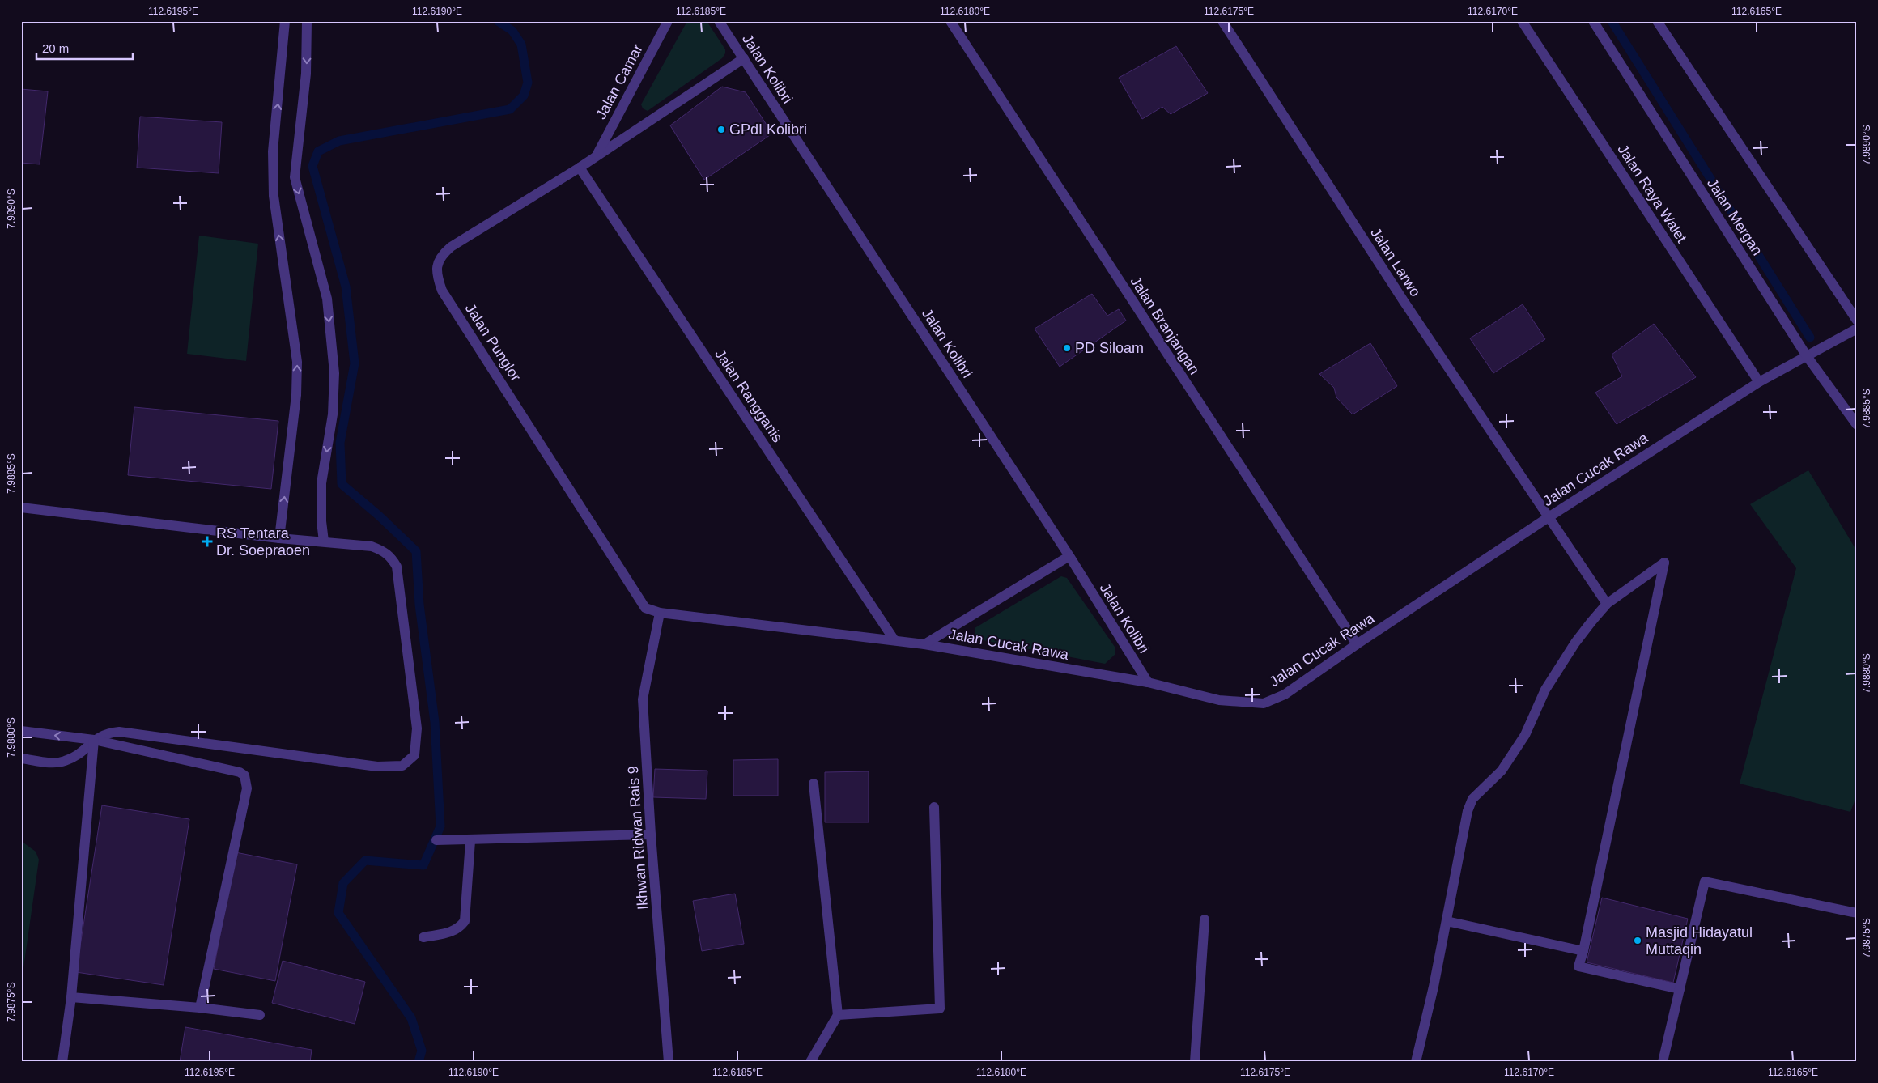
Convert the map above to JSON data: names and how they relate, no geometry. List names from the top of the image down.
{
  "streets": {
    "street": [
      "Jalan Kolibri",
      "Jalan Camar",
      "Jalan Raya Walet",
      "Jalan Mergan",
      "Jalan Larwo",
      "Jalan Branjangan",
      "Jalan Punglor",
      "Jalan Rangganis",
      "Jalan Cucak Rawa",
      "Ikhwan Ridwan Rais 9"
    ]
  },
  "crossings": [
    ["Jalan Kolibri", "Jalan Punglor"],
    ["Jalan Kolibri", "Jalan Cucak Rawa"],
    ["Jalan Camar", "Jalan Punglor"],
    ["Jalan Raya Walet", "Jalan Cucak Rawa"],
    ["Jalan Mergan", "Jalan Cucak Rawa"],
    ["Jalan Larwo", "Jalan Cucak Rawa"],
    ["Jalan Branjangan", "Jalan Cucak Rawa"],
    ["Jalan Punglor", "Jalan Rangganis"],
    ["Jalan Punglor", "Jalan Cucak Rawa"],
    ["Jalan Rangganis", "Jalan Cucak Rawa"],
    ["Jalan Cucak Rawa", "Ikhwan Ridwan Rais 9"]
  ],
  "places": {
    "other": ["GPdI Kolibri", "PD Siloam", "Masjid Hidayatul Muttaqin"],
    "health": ["RS Tentara Dr. Soepraoen"]
  },
  "scale_bar": "20 m",
  "coordinates": [
    "112.6195°E",
    "112.6190°E",
    "112.6185°E",
    "112.6180°E",
    "112.6175°E",
    "112.6170°E",
    "112.6165°E",
    "7.9890°S",
    "7.9885°S",
    "7.9880°S",
    "7.9875°S"
  ]
}
